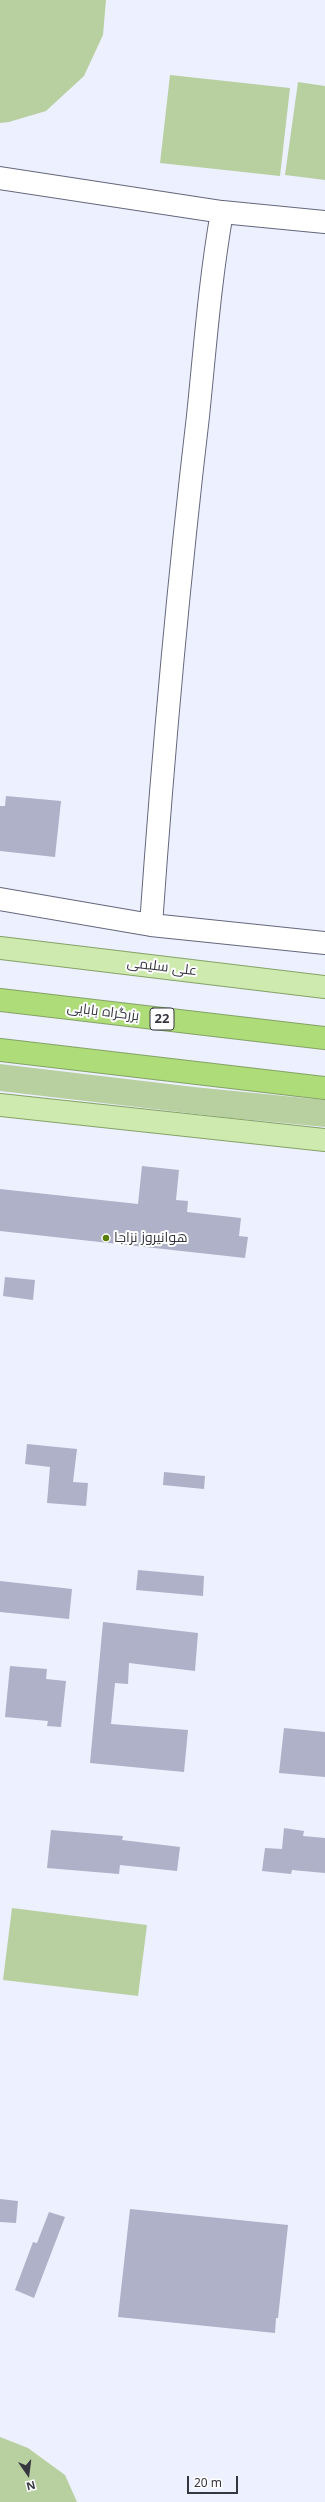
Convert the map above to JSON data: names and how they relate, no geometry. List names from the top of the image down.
{
  "streets": {
    "highway": ["بزرگراه بابایی", "22"],
    "main road": ["علی سلیمی"]
  },
  "places": ["هوانیروز نزاجا"],
  "scale_bar": "20 m",
  "north": "bottom"
}
